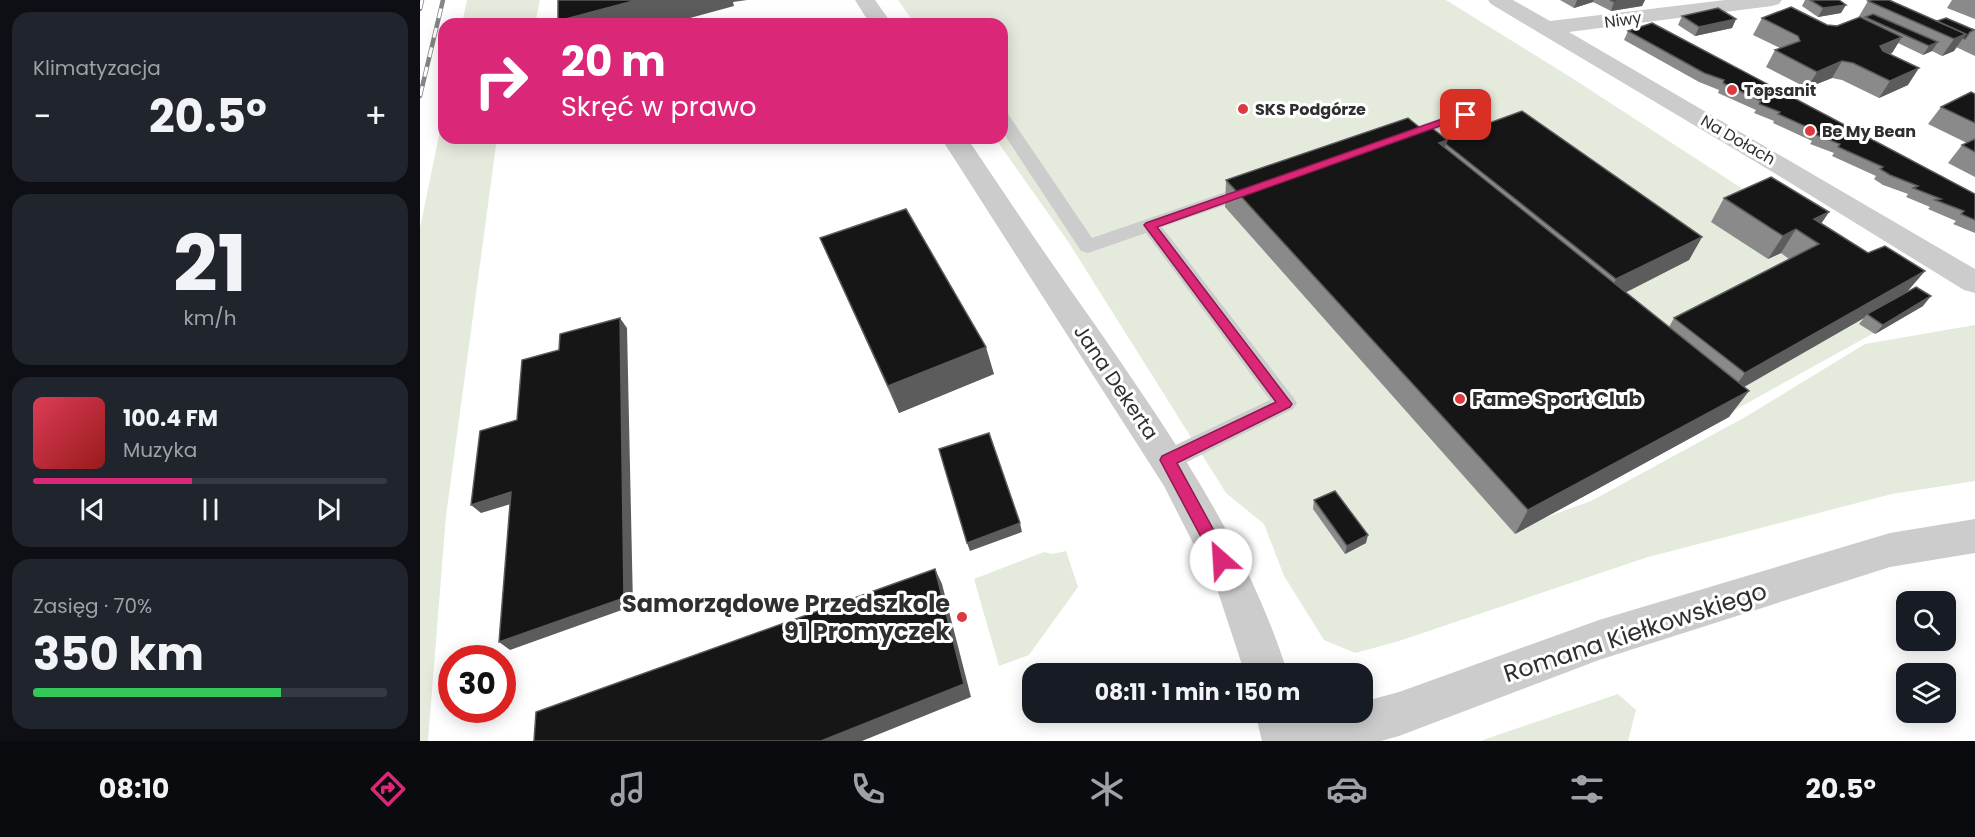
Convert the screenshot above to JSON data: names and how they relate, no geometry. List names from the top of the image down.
{
  "streets": {
    "street": [
      "Niwy",
      "Na Dołach",
      "Jana Dekerta",
      "Romana Kiełkowskiego"
    ]
  },
  "crossings": [
    ["Niwy", "Na Dołach"]
  ],
  "places": [
    "Topsanit",
    "SKS Podgórze",
    "Be My Bean",
    "Fame Sport Club",
    "Samorządowe Przedszkole 91 Promyczek"
  ],
  "page": {
    "tile": [
      "Klimatyzacja",
      ["21", "km/h"],
      ["Zasięg · 70%", "350 km"]
    ],
    "turn": ["20 m", "Skręć w prawo"],
    "heat": ["−", "20.5°", "+"],
    "song": ["100.4 FM", "Muzyka"],
    "limit": "30",
    "trip": "08:11 · 1 min · 150 m",
    "tabs": ["08:10", "20.5°"]
  }
}
